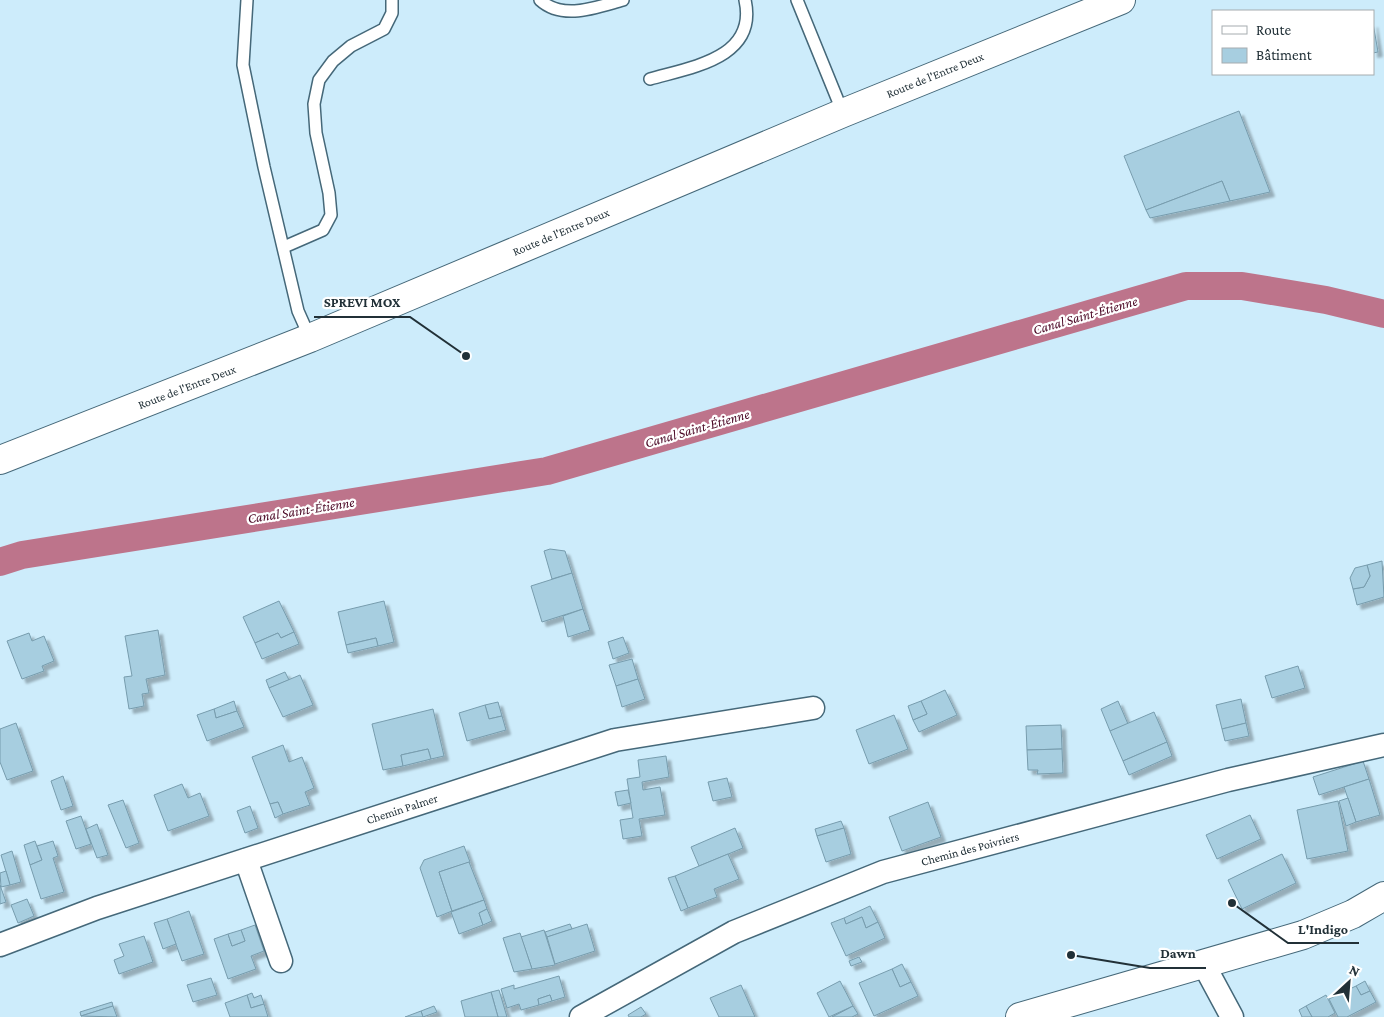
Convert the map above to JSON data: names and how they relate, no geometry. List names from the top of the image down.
{
  "streets": {
    "main road": ["Route de l'Entre Deux"],
    "street": ["Chemin Palmer", "Chemin des Poivriers"]
  },
  "water": ["Canal Saint-Étienne"],
  "places": ["SPREVI MOX", "L'Indigo", "Dawn"],
  "legend": ["Route", "Bâtiment"],
  "north": "top right"
}
